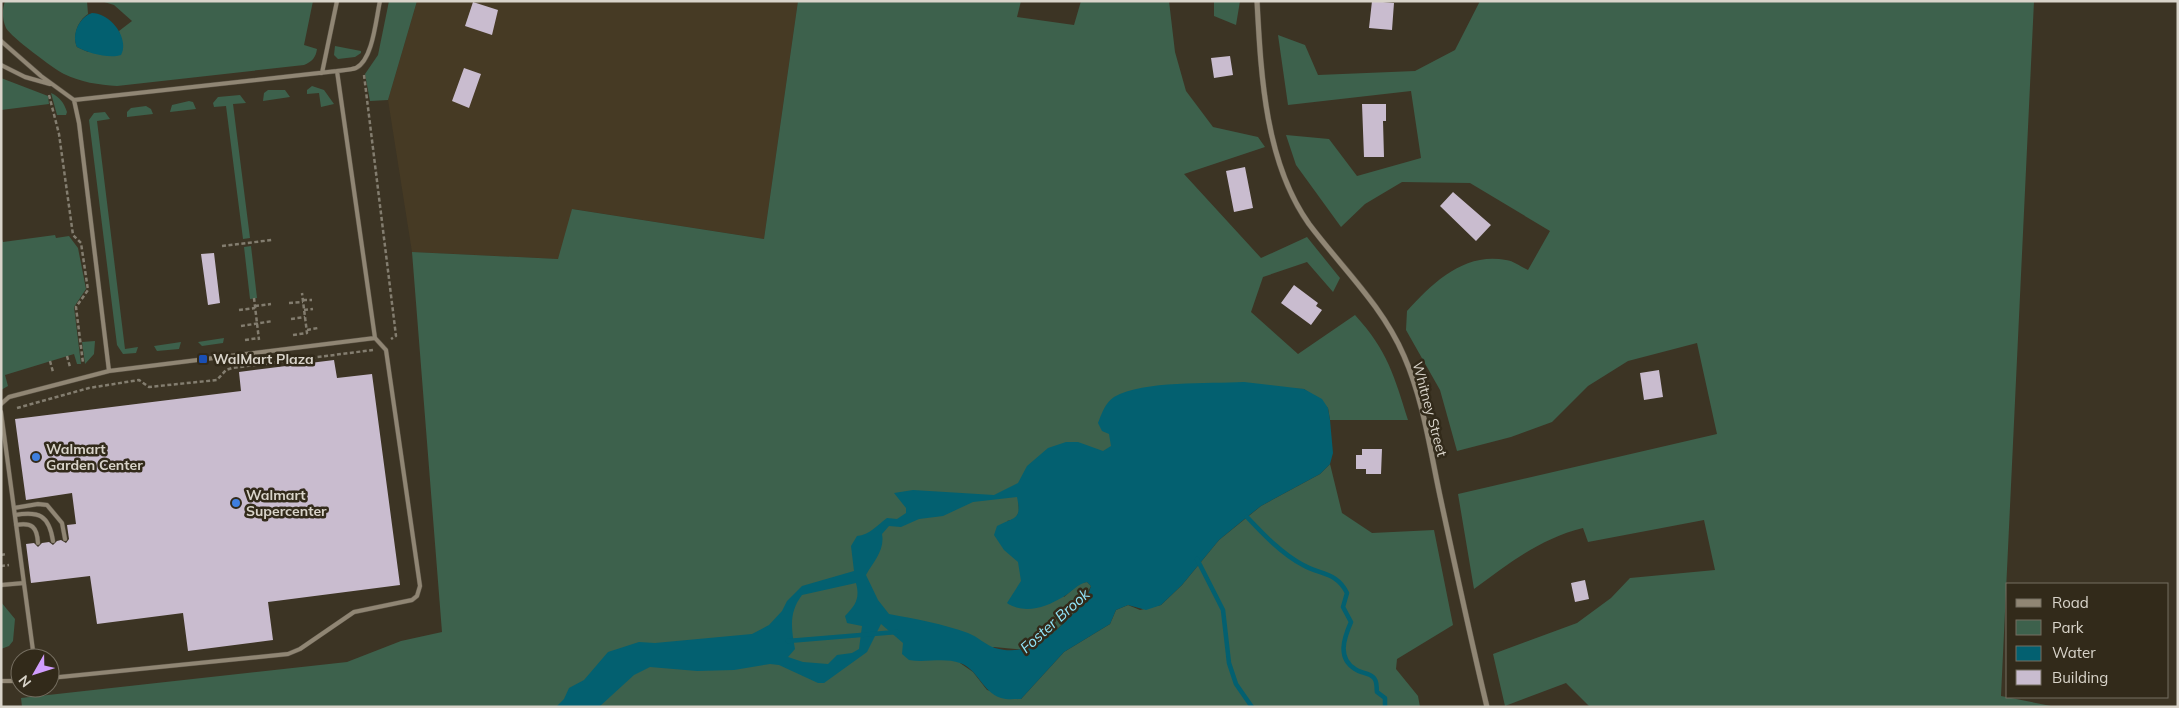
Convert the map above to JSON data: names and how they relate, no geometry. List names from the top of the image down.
{
  "streets": {
    "street": ["Whitney Street"]
  },
  "water": ["Foster Brook"],
  "places": {
    "transit": ["WalMart Plaza"],
    "other": ["Walmart Garden Center", "Walmart Supercenter"]
  },
  "legend": [
    "Road",
    "Park",
    "Water",
    "Building"
  ],
  "north": "bottom left"
}
